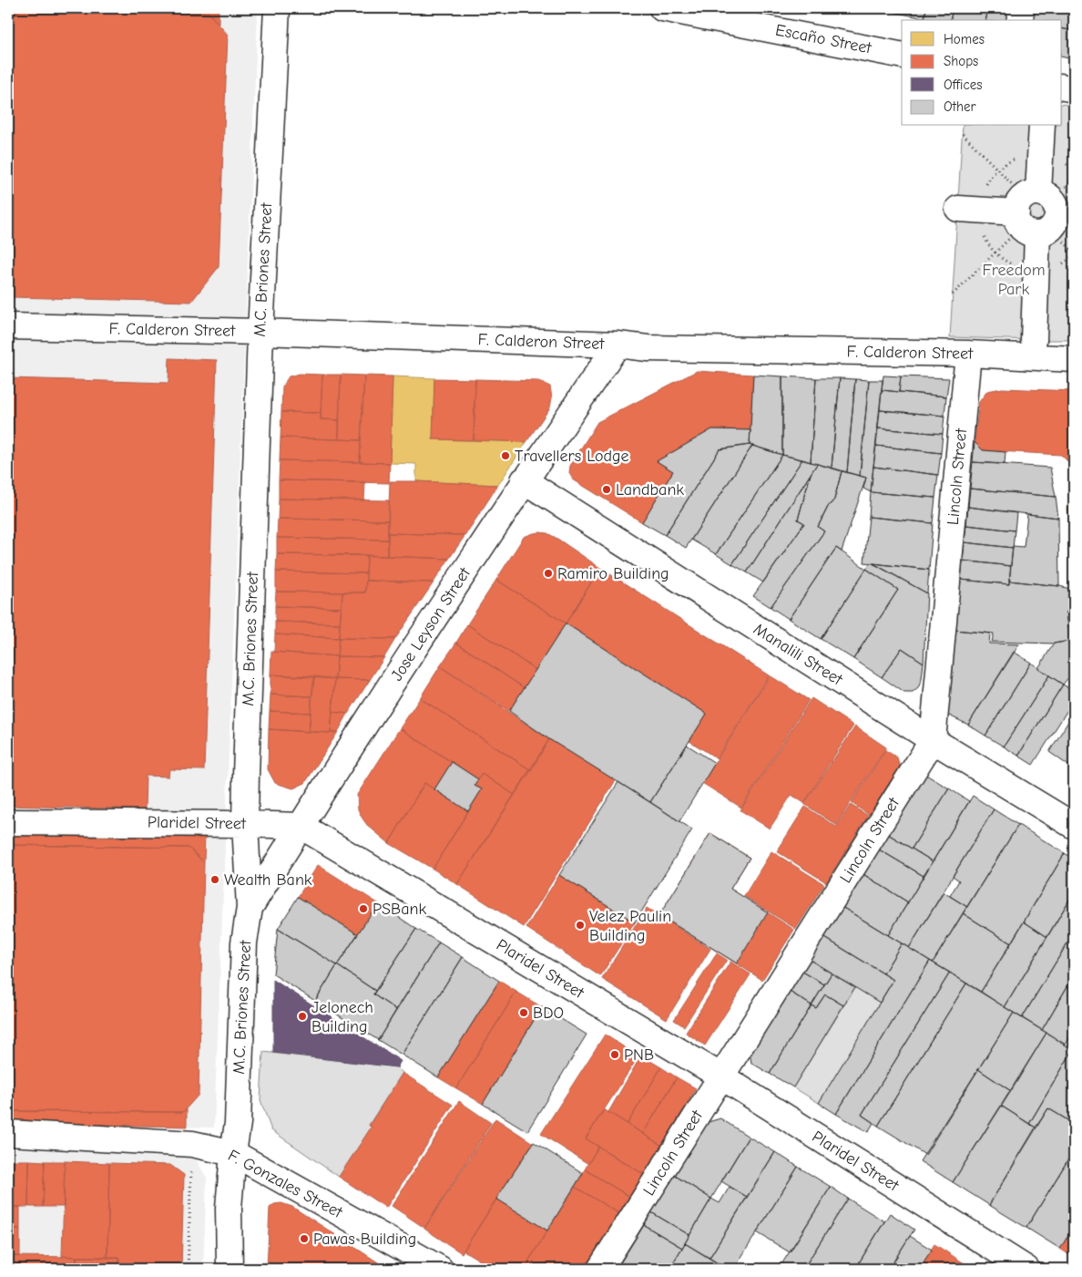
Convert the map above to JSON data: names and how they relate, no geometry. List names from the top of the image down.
{
  "streets": {
    "street": [
      "Escaño Street",
      "M.C. Briones Street",
      "F. Calderon Street",
      "Lincoln Street",
      "Jose Leyson Street",
      "Manalili Street",
      "Plaridel Street",
      "F. Gonzales Street"
    ]
  },
  "crossings": [
    ["M.C. Briones Street", "F. Calderon Street"],
    ["M.C. Briones Street", "Jose Leyson Street"],
    ["M.C. Briones Street", "Plaridel Street"],
    ["M.C. Briones Street", "F. Gonzales Street"],
    ["F. Calderon Street", "Lincoln Street"],
    ["F. Calderon Street", "Jose Leyson Street"],
    ["Lincoln Street", "Manalili Street"],
    ["Lincoln Street", "Plaridel Street"],
    ["Jose Leyson Street", "Manalili Street"],
    ["Jose Leyson Street", "Plaridel Street"]
  ],
  "parks": ["Freedom Park"],
  "places": [
    "Travellers Lodge",
    "Landbank",
    "Ramiro Building",
    "Wealth Bank",
    "PSBank",
    "Velez Paulin Building",
    "BDO",
    "Jelonech Building",
    "PNB",
    "Pawas Building"
  ],
  "legend": [
    "Homes",
    "Shops",
    "Offices",
    "Other"
  ]
}
